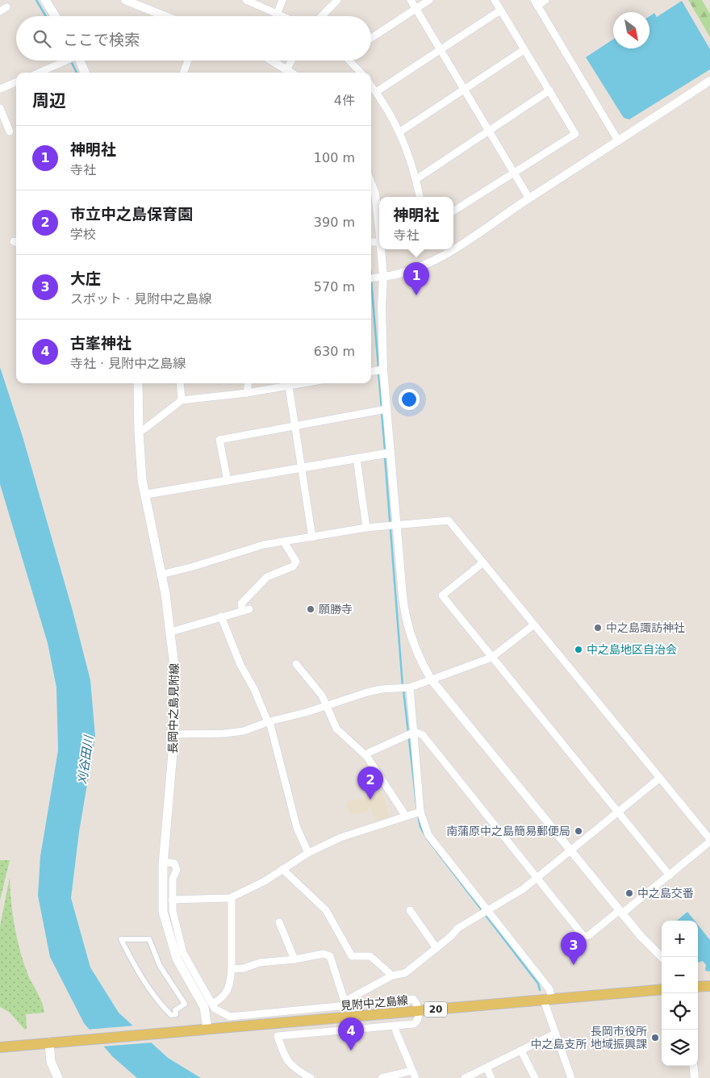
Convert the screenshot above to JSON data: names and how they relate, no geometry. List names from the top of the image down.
{
  "streets": {
    "main road": ["長岡中之島見附線", "見附中之島線", "20"]
  },
  "crossings": [
    ["長岡中之島見附線", "見附中之島線"],
    ["長岡中之島見附線", "20"],
    ["見附中之島線", "20"]
  ],
  "water": ["刈谷田川"],
  "places": [
    "願勝寺",
    "中之島諏訪神社",
    "中之島地区自治会",
    "南蒲原中之島簡易郵便局",
    "中之島交番",
    "長岡市役所 中之島支所 地域振興課"
  ],
  "north": "bottom right",
  "page": {
    "search": "ここで検索",
    "heading": ["周辺", "4件"],
    "list": [
      {
        "mark": "1",
        "name": "神明社",
        "note": "寺社",
        "value": "100 m"
      },
      {
        "mark": "2",
        "name": "市立中之島保育園",
        "note": "学校",
        "value": "390 m"
      },
      {
        "mark": "3",
        "name": "大庄",
        "note": "スポット · 見附中之島線",
        "value": "570 m"
      },
      {
        "mark": "4",
        "name": "古峯神社",
        "note": "寺社 · 見附中之島線",
        "value": "630 m"
      }
    ],
    "popup": ["神明社", "寺社"],
    "pins": [
      "1",
      "2",
      "3",
      "4"
    ],
    "map_buttons": ["+", "−"]
  }
}
